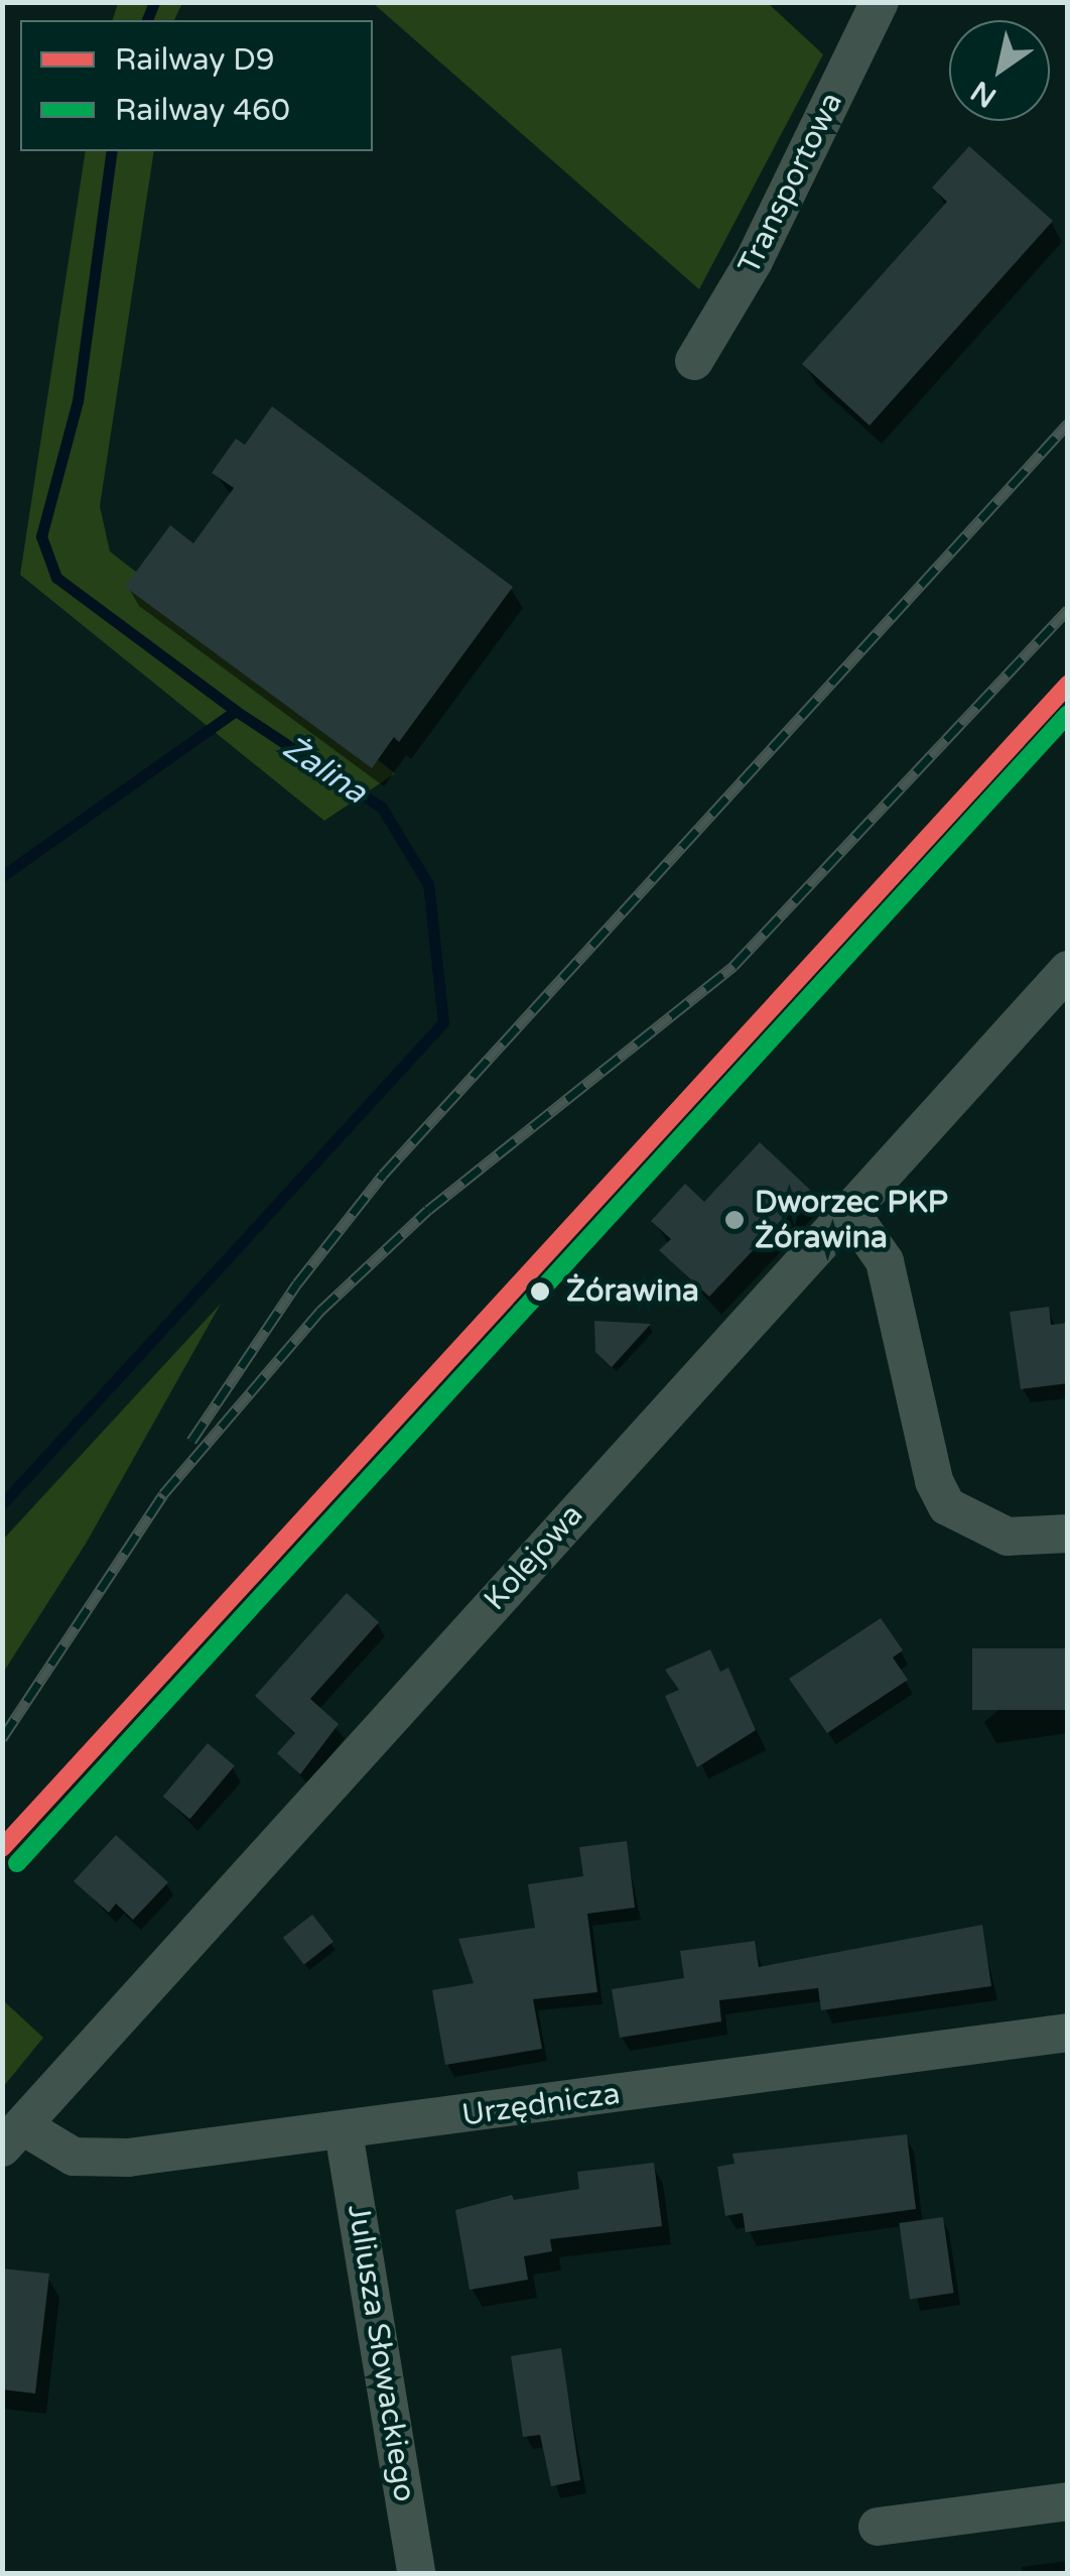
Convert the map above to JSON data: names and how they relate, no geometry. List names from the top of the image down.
{
  "streets": {
    "street": [
      "Transportowa",
      "Kolejowa",
      "Urzędnicza",
      "Juliusza Słowackiego"
    ]
  },
  "crossings": [
    ["Kolejowa", "Urzędnicza"],
    ["Urzędnicza", "Juliusza Słowackiego"]
  ],
  "water": ["Żalina"],
  "places": ["Dworzec PKP Żórawina", "Żórawina"],
  "lines": ["rail line D9", "rail line 460"],
  "legend": ["Railway D9", "Railway 460"],
  "north": "bottom left"
}
